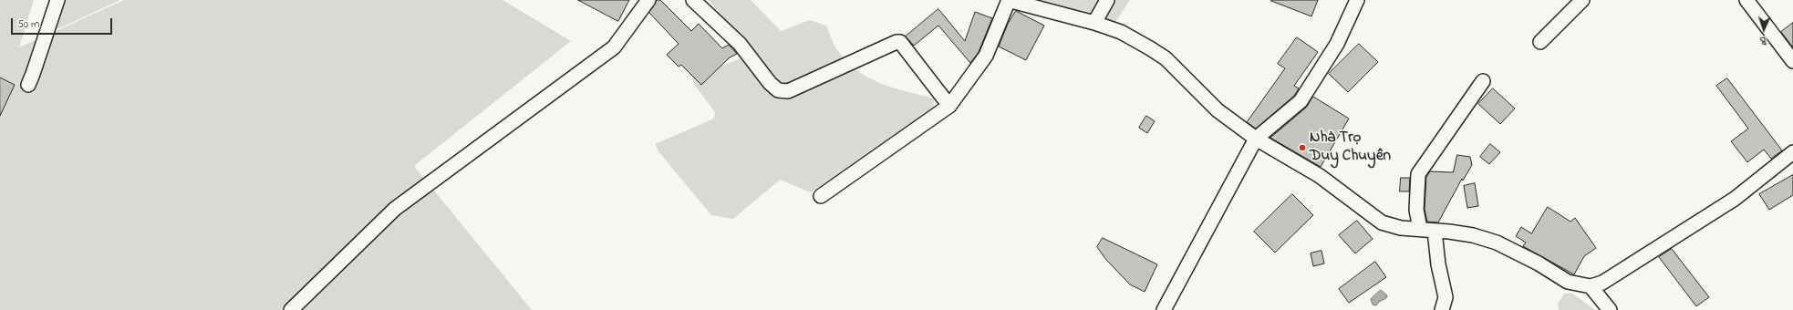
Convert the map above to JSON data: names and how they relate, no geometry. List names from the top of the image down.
{
  "places": ["Nhà Trọ Duy Chuyên"],
  "scale_bar": "50 m",
  "north": "bottom"
}
